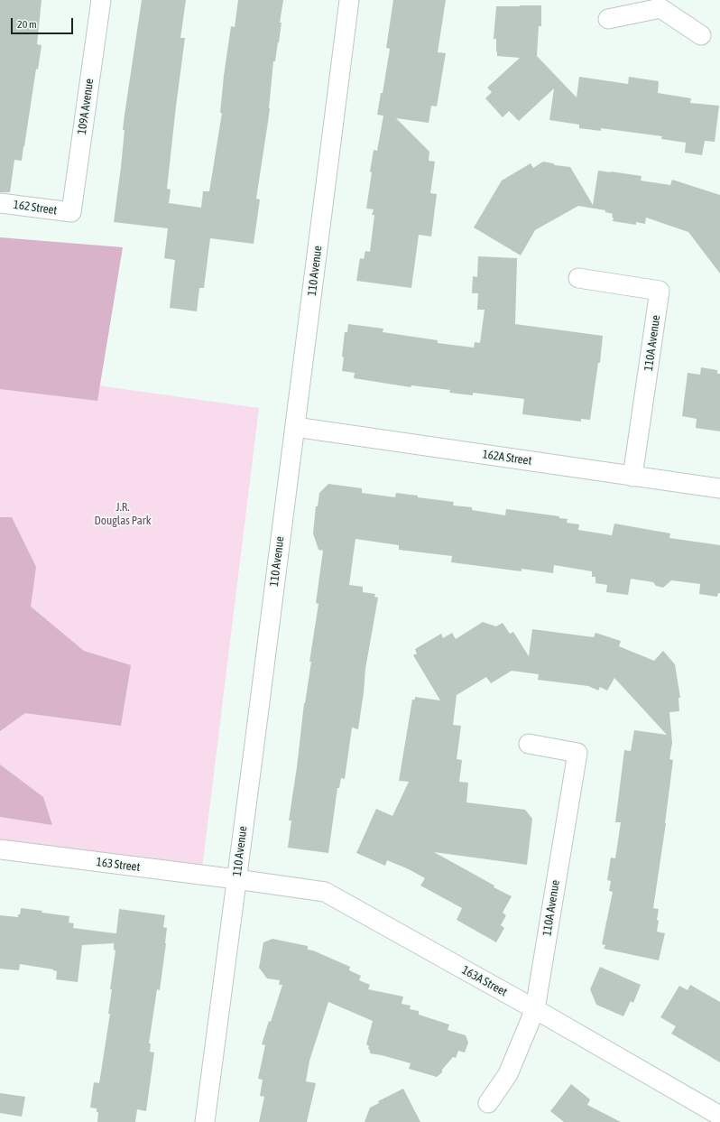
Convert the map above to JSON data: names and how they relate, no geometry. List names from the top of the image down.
{
  "streets": {
    "street": [
      "109A Avenue",
      "162 Street",
      "110 Avenue",
      "110A Avenue",
      "162A Street",
      "163 Street",
      "163A Street"
    ]
  },
  "crossings": [
    ["109A Avenue", "162 Street"],
    ["110 Avenue", "162A Street"],
    ["110 Avenue", "163 Street"],
    ["110 Avenue", "163A Street"],
    ["110A Avenue", "162A Street"],
    ["110A Avenue", "163A Street"],
    ["163 Street", "163A Street"]
  ],
  "parks": ["J.R. Douglas Park"],
  "scale_bar": "20 m"
}
